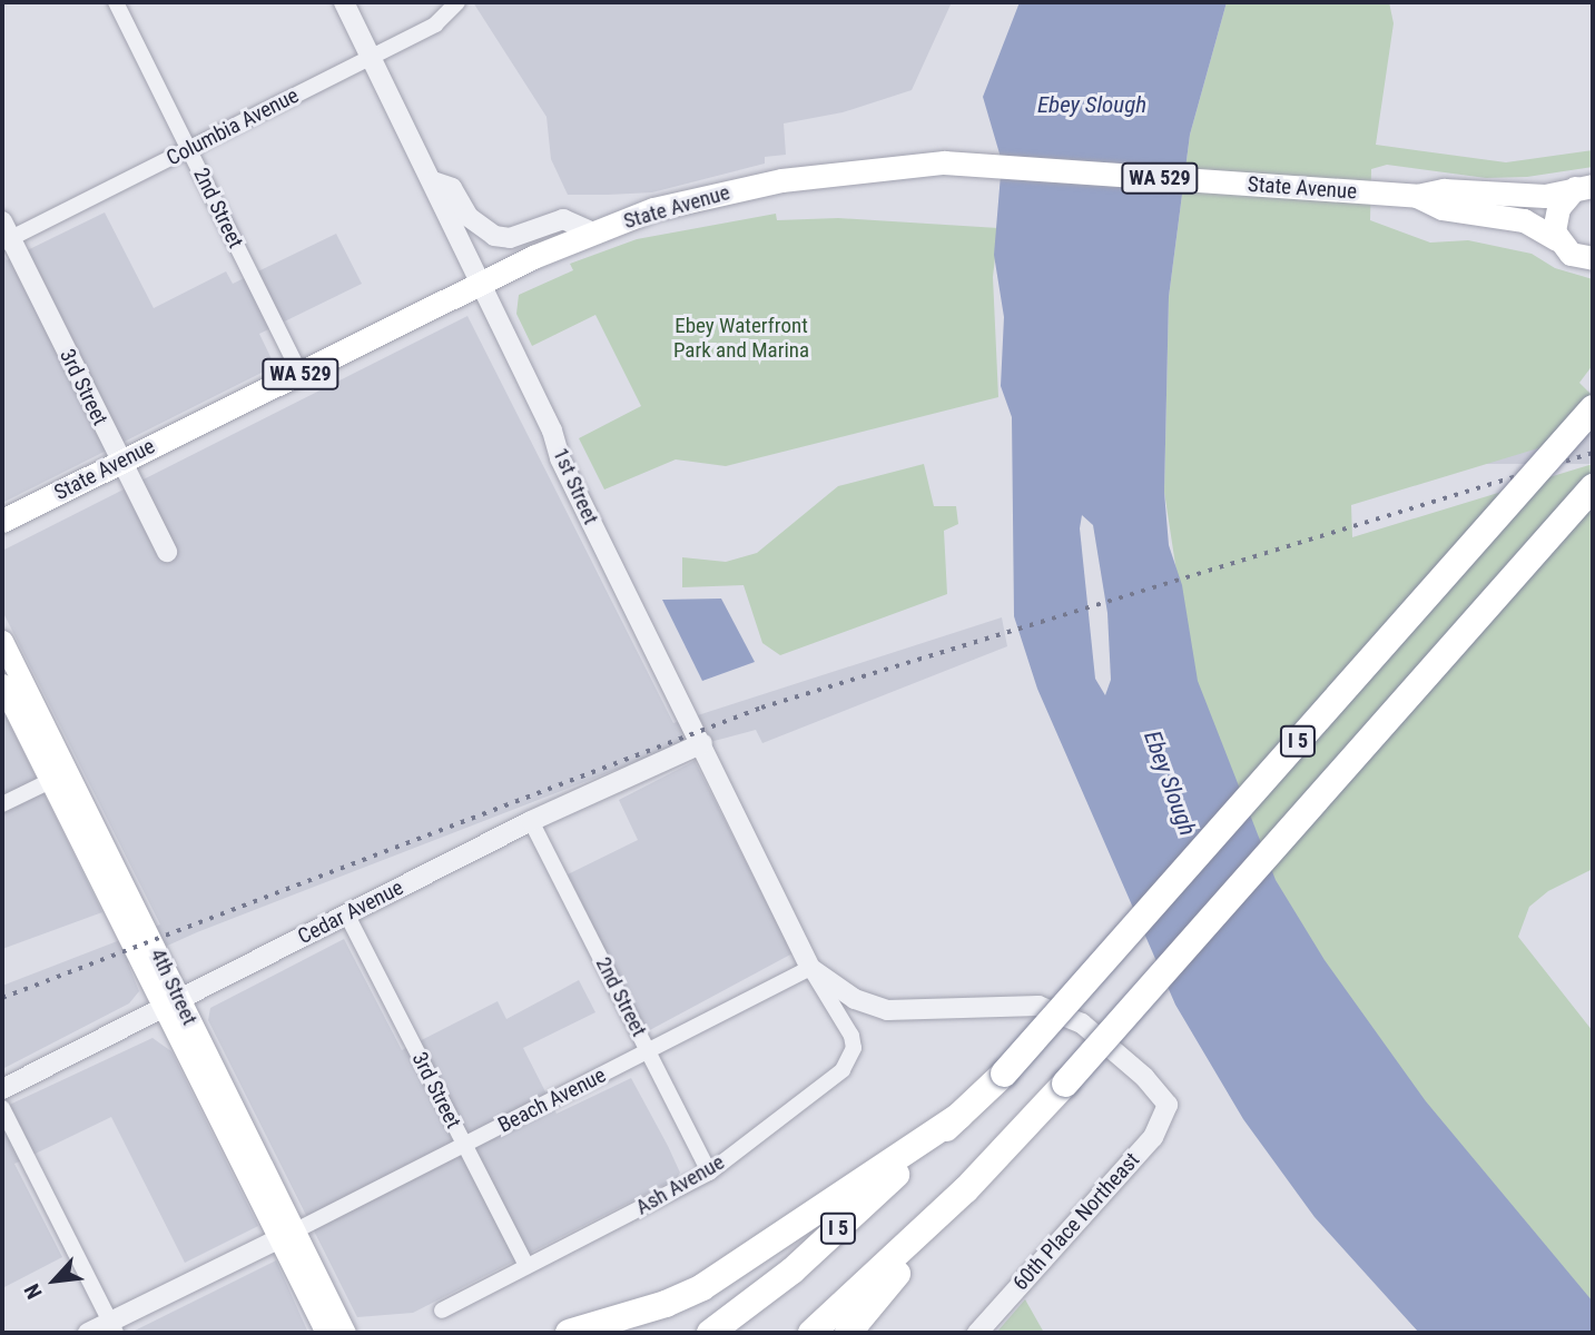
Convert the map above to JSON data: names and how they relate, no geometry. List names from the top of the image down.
{
  "streets": {
    "highway": ["I 5"],
    "main road": ["WA 529", "State Avenue", "4th Street"],
    "street": [
      "Columbia Avenue",
      "2nd Street",
      "3rd Street",
      "1st Street",
      "Cedar Avenue",
      "Beach Avenue",
      "Ash Avenue",
      "60th Place Northeast"
    ]
  },
  "crossings": [
    ["Columbia Avenue", "2nd Street"],
    ["Columbia Avenue", "3rd Street"],
    ["Columbia Avenue", "1st Street"],
    ["State Avenue", "2nd Street"],
    ["State Avenue", "3rd Street"],
    ["State Avenue", "1st Street"],
    ["2nd Street", "Cedar Avenue"],
    ["2nd Street", "Beach Avenue"],
    ["2nd Street", "Ash Avenue"],
    ["3rd Street", "Cedar Avenue"],
    ["3rd Street", "Beach Avenue"],
    ["3rd Street", "Ash Avenue"],
    ["1st Street", "Cedar Avenue"],
    ["1st Street", "Beach Avenue"],
    ["1st Street", "Ash Avenue"],
    ["1st Street", "60th Place Northeast"],
    ["Cedar Avenue", "4th Street"],
    ["4th Street", "Beach Avenue"],
    ["Beach Avenue", "Ash Avenue"],
    ["Beach Avenue", "60th Place Northeast"],
    ["Ash Avenue", "60th Place Northeast"]
  ],
  "water": ["Ebey Slough"],
  "parks": ["Ebey Waterfront Park and Marina"],
  "north": "bottom left"
}
